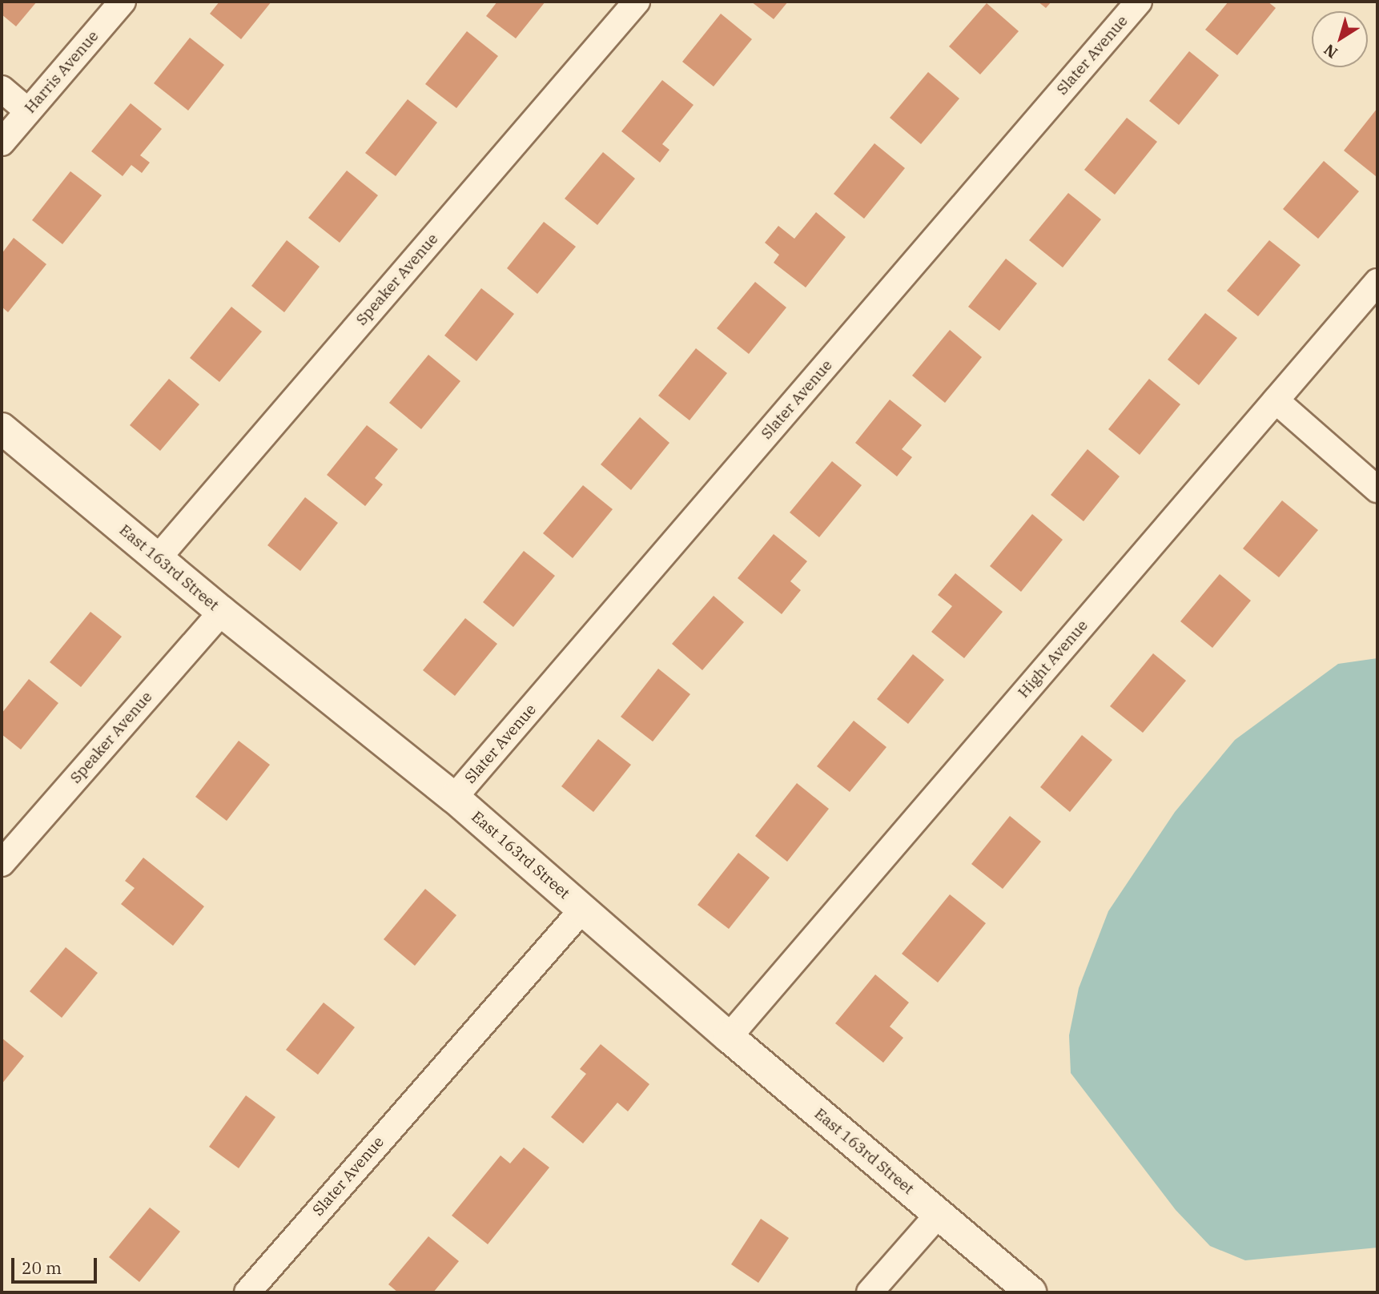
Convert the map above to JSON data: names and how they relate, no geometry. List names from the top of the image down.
{
  "streets": {
    "street": [
      "Slater Avenue",
      "Harris Avenue",
      "Speaker Avenue",
      "East 163rd Street",
      "Hight Avenue"
    ]
  },
  "crossings": [
    ["Slater Avenue", "East 163rd Street"],
    ["Speaker Avenue", "East 163rd Street"],
    ["East 163rd Street", "Hight Avenue"]
  ],
  "scale_bar": "20 m",
  "north": "bottom left"
}
